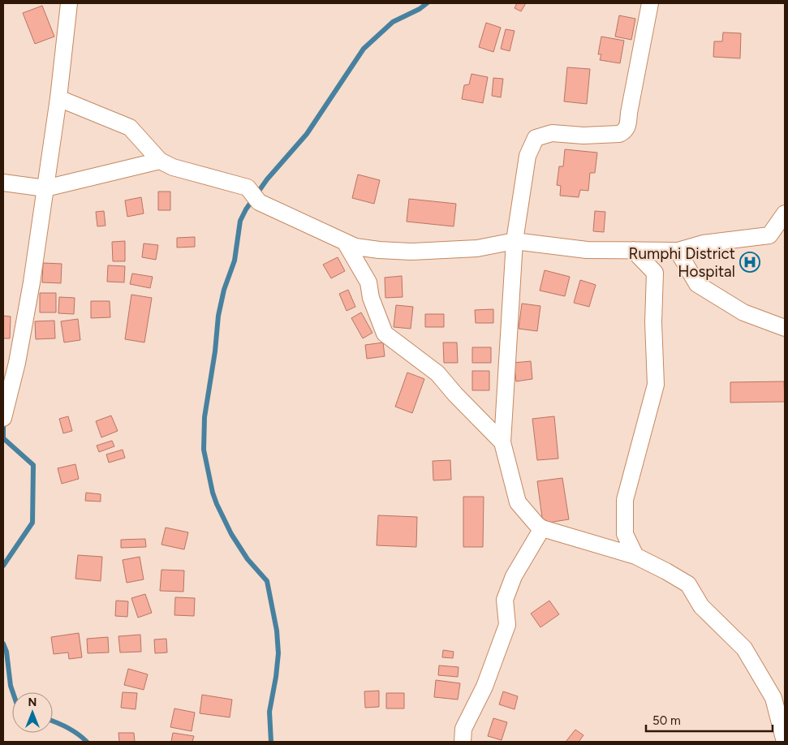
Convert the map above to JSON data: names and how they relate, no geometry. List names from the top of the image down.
{
  "places": {
    "hospital": ["Rumphi District Hospital"]
  },
  "scale_bar": "50 m",
  "north": "top"
}
